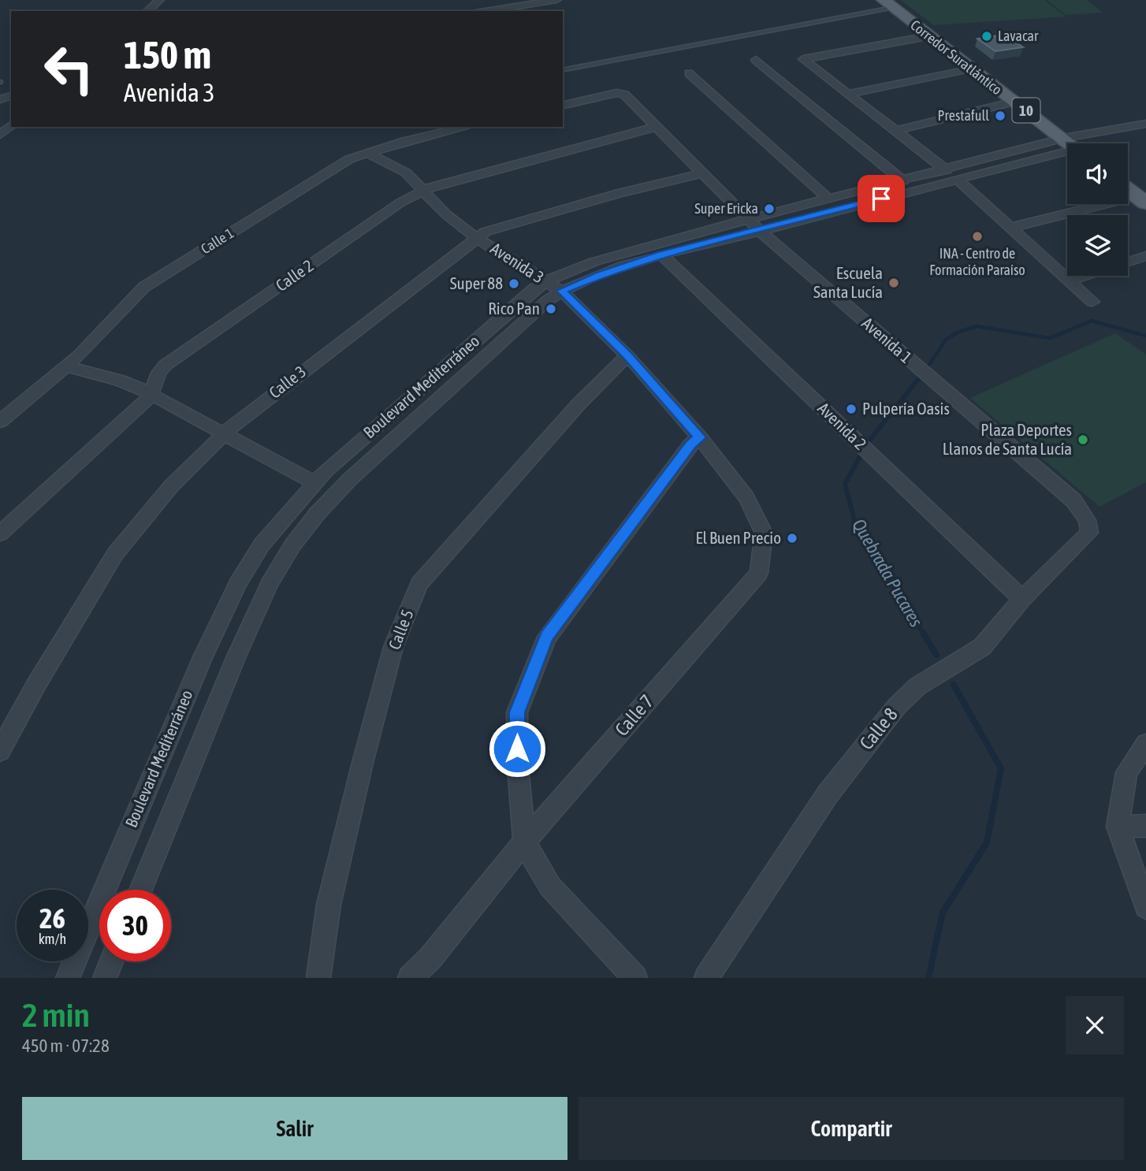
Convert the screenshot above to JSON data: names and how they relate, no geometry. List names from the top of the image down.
{
  "streets": {
    "main road": ["Corredor Suratlántico", "10"],
    "street": [
      "Calle 1",
      "Avenida 3",
      "Calle 2",
      "Avenida 1",
      "Calle 3",
      "Boulevard Mediterráneo",
      "Avenida 2",
      "Calle 5",
      "Calle 7",
      "Calle 8"
    ]
  },
  "crossings": [
    ["Calle 1", "Avenida 3"],
    ["Avenida 3", "Calle 2"],
    ["Avenida 3", "Calle 3"],
    ["Avenida 3", "Boulevard Mediterráneo"],
    ["Avenida 3", "Calle 5"],
    ["Avenida 3", "Calle 7"],
    ["Calle 2", "Avenida 1"],
    ["Avenida 1", "Calle 3"],
    ["Avenida 1", "Boulevard Mediterráneo"],
    ["Avenida 1", "Calle 8"],
    ["Boulevard Mediterráneo", "Avenida 2"],
    ["Avenida 2", "Calle 8"]
  ],
  "water": ["Quebrada Pucares"],
  "places": [
    "Lavacar",
    "Prestafull",
    "Super Ericka",
    "INA - Centro de Formación Paraíso",
    "Escuela Santa Lucía",
    "Super 88",
    "Rico Pan",
    "Pulpería Oasis",
    "Plaza Deportes Llanos de Santa Lucía",
    "El Buen Precio"
  ],
  "page": {
    "turn": ["150 m", "Avenida 3"],
    "speed": "26 km/h",
    "limit": "30",
    "heading": ["2 min", "450 m · 07:28"],
    "buttons": ["Salir", "Compartir"]
  }
}
